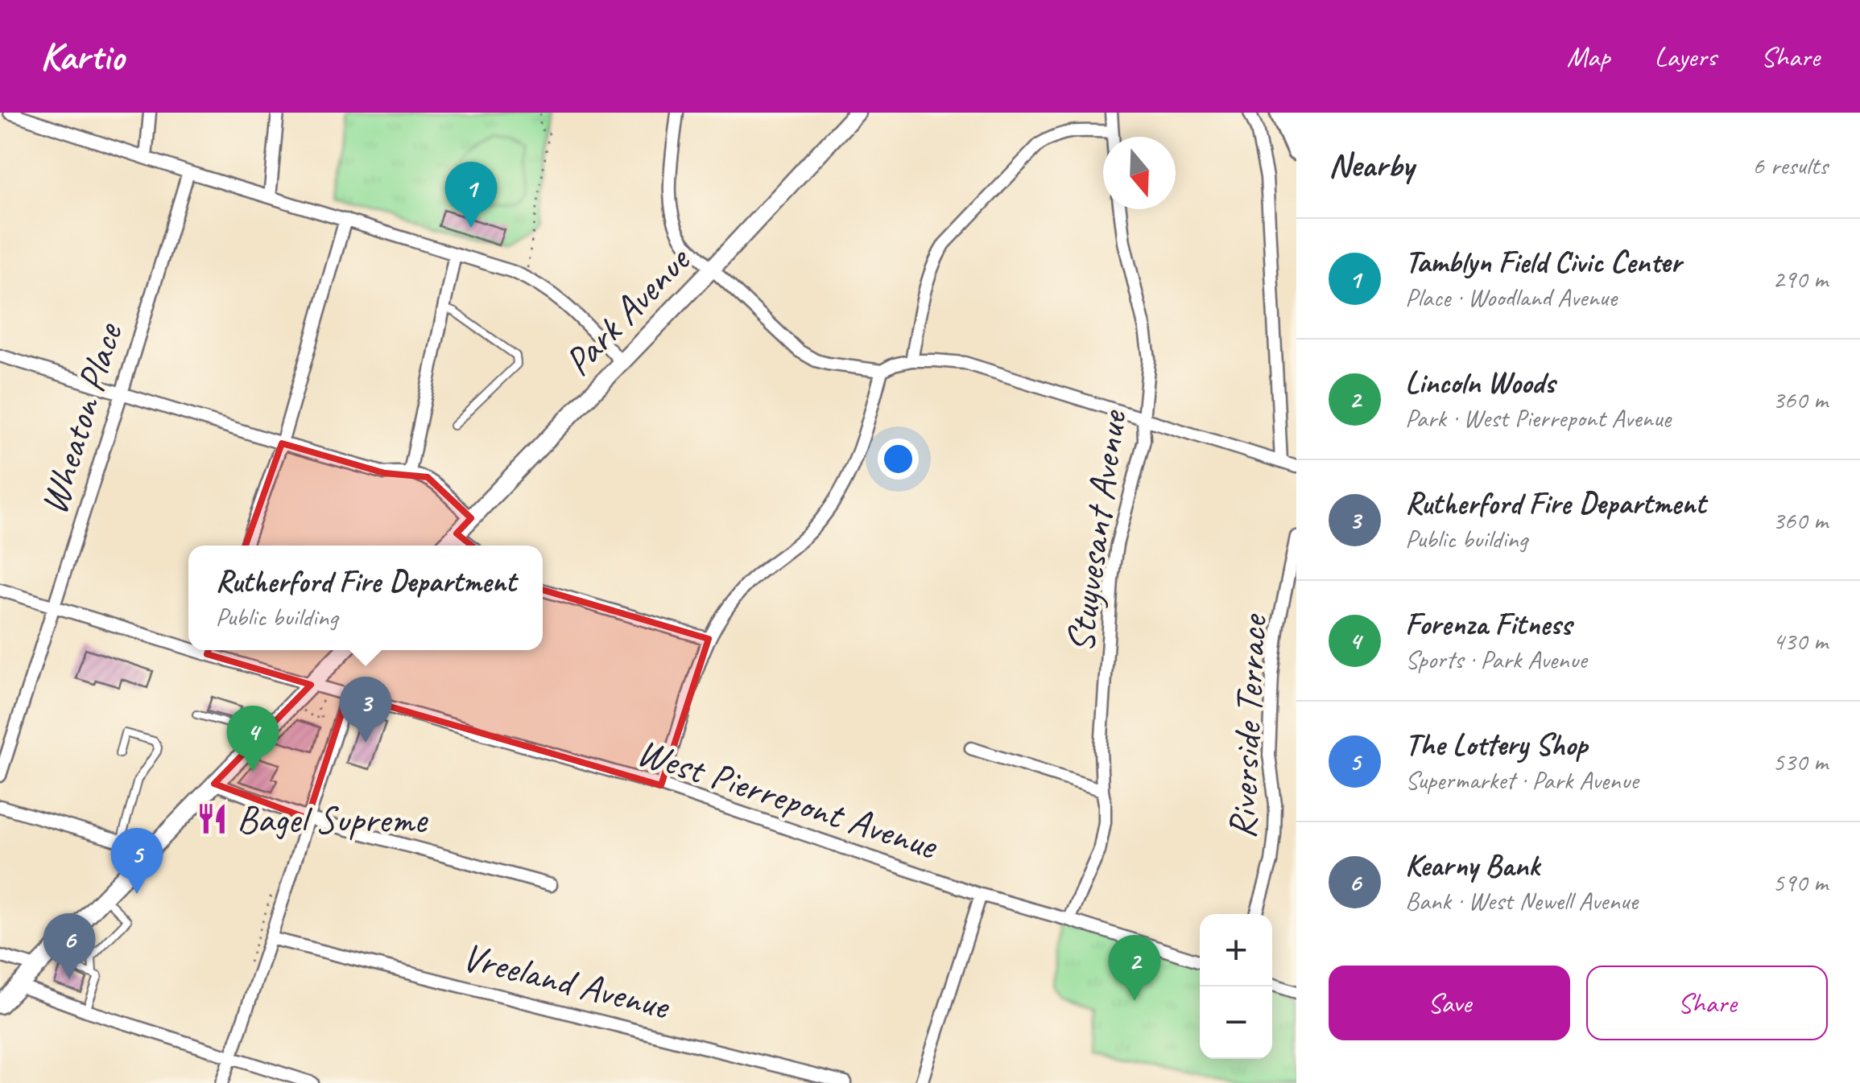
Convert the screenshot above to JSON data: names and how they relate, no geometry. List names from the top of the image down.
{
  "streets": {
    "street": [
      "Park Avenue",
      "Wheaton Place",
      "Stuyvesant Avenue",
      "Riverside Terrace",
      "West Pierrepont Avenue",
      "Vreeland Avenue"
    ]
  },
  "crossings": [
    ["Wheaton Place", "West Pierrepont Avenue"],
    ["Stuyvesant Avenue", "West Pierrepont Avenue"]
  ],
  "places": {
    "restaurant": ["Bagel Supreme"]
  },
  "north": "bottom",
  "page": {
    "header": "Kartio",
    "nav": ["Map", "Layers", "Share"],
    "heading": ["Nearby", "6 results"],
    "pins": [
      "1",
      "3",
      "4",
      "5",
      "6",
      "2"
    ],
    "list": [
      {
        "mark": "1",
        "name": "Tamblyn Field Civic Center",
        "note": "Place · Woodland Avenue",
        "value": "290 m"
      },
      {
        "mark": "2",
        "name": "Lincoln Woods",
        "note": "Park · West Pierrepont Avenue",
        "value": "360 m"
      },
      {
        "mark": "3",
        "name": "Rutherford Fire Department",
        "note": "Public building",
        "value": "360 m"
      },
      {
        "mark": "4",
        "name": "Forenza Fitness",
        "note": "Sports · Park Avenue",
        "value": "430 m"
      },
      {
        "mark": "5",
        "name": "The Lottery Shop",
        "note": "Supermarket · Park Avenue",
        "value": "530 m"
      },
      {
        "mark": "6",
        "name": "Kearny Bank",
        "note": "Bank · West Newell Avenue",
        "value": "590 m"
      }
    ],
    "popup": ["Rutherford Fire Department", "Public building"],
    "map_buttons": ["+", "−"],
    "buttons": ["Save", "Share"]
  }
}
